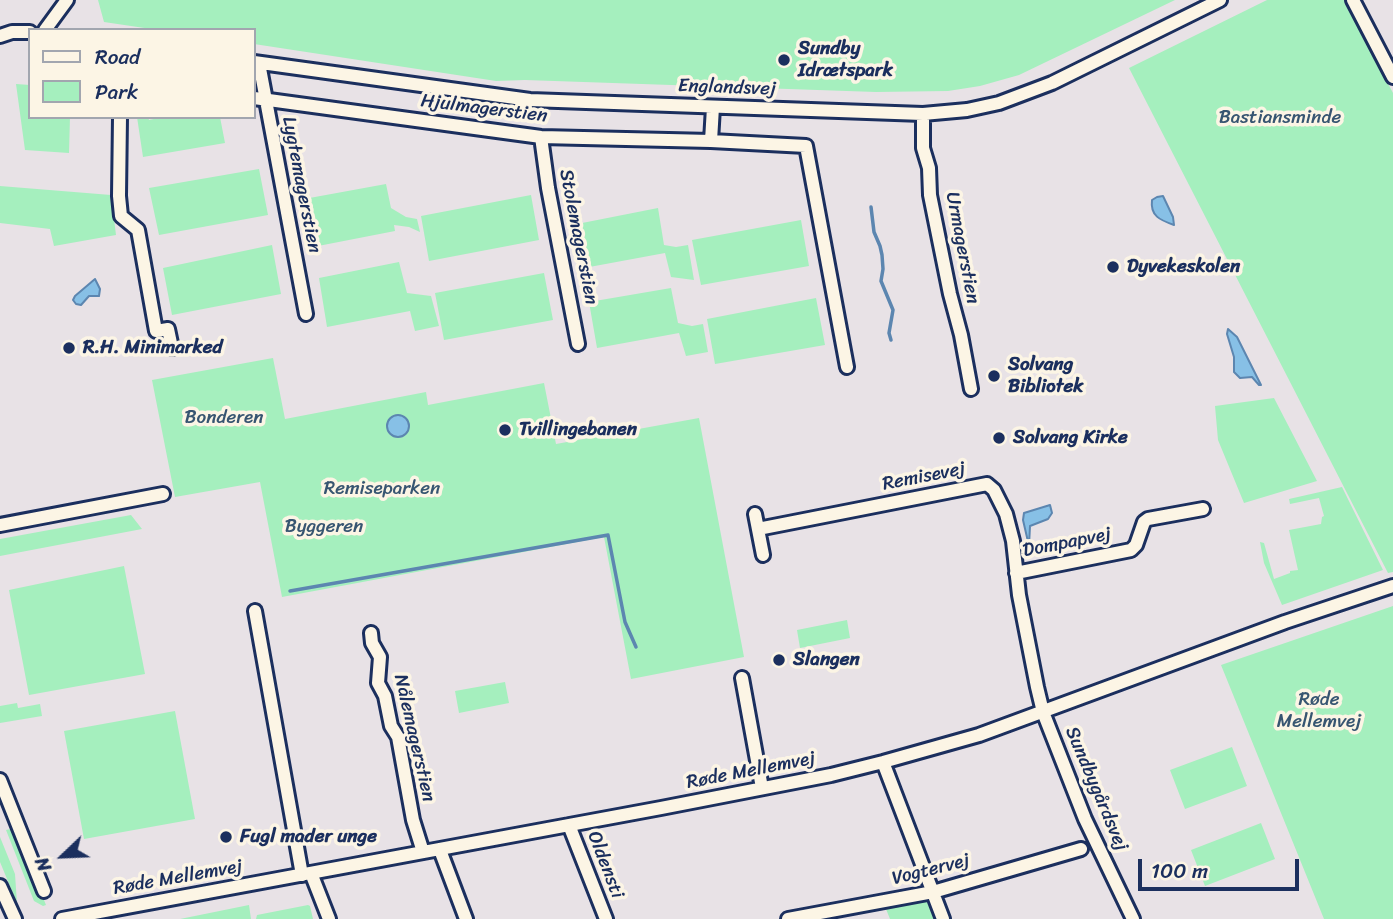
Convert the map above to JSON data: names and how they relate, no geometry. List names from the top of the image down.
{
  "streets": {
    "street": [
      "Englandsvej",
      "Hjulmagerstien",
      "Lygtemagerstien",
      "Stolemagerstien",
      "Urmagerstien",
      "Remisevej",
      "Dompapvej",
      "Nålemagerstien",
      "Røde Mellemvej",
      "Sundbygårdsvej",
      "Oldensti",
      "Vogtervej"
    ]
  },
  "crossings": [
    ["Englandsvej", "Lygtemagerstien"],
    ["Englandsvej", "Urmagerstien"],
    ["Hjulmagerstien", "Lygtemagerstien"],
    ["Hjulmagerstien", "Stolemagerstien"],
    ["Remisevej", "Dompapvej"],
    ["Remisevej", "Røde Mellemvej"],
    ["Remisevej", "Sundbygårdsvej"],
    ["Nålemagerstien", "Røde Mellemvej"],
    ["Røde Mellemvej", "Sundbygårdsvej"],
    ["Røde Mellemvej", "Oldensti"]
  ],
  "parks": [
    "Bastiansminde",
    "Bonderen",
    "Remiseparken",
    "Byggeren",
    "Røde Mellemvej"
  ],
  "places": [
    "Sundby Idrætspark",
    "Dyvekeskolen",
    "R.H. Minimarked",
    "Solvang Bibliotek",
    "Tvillingebanen",
    "Solvang Kirke",
    "Slangen",
    "Fugl mader unge"
  ],
  "legend": ["Road", "Park"],
  "scale_bar": "100 m",
  "north": "bottom left"
}
